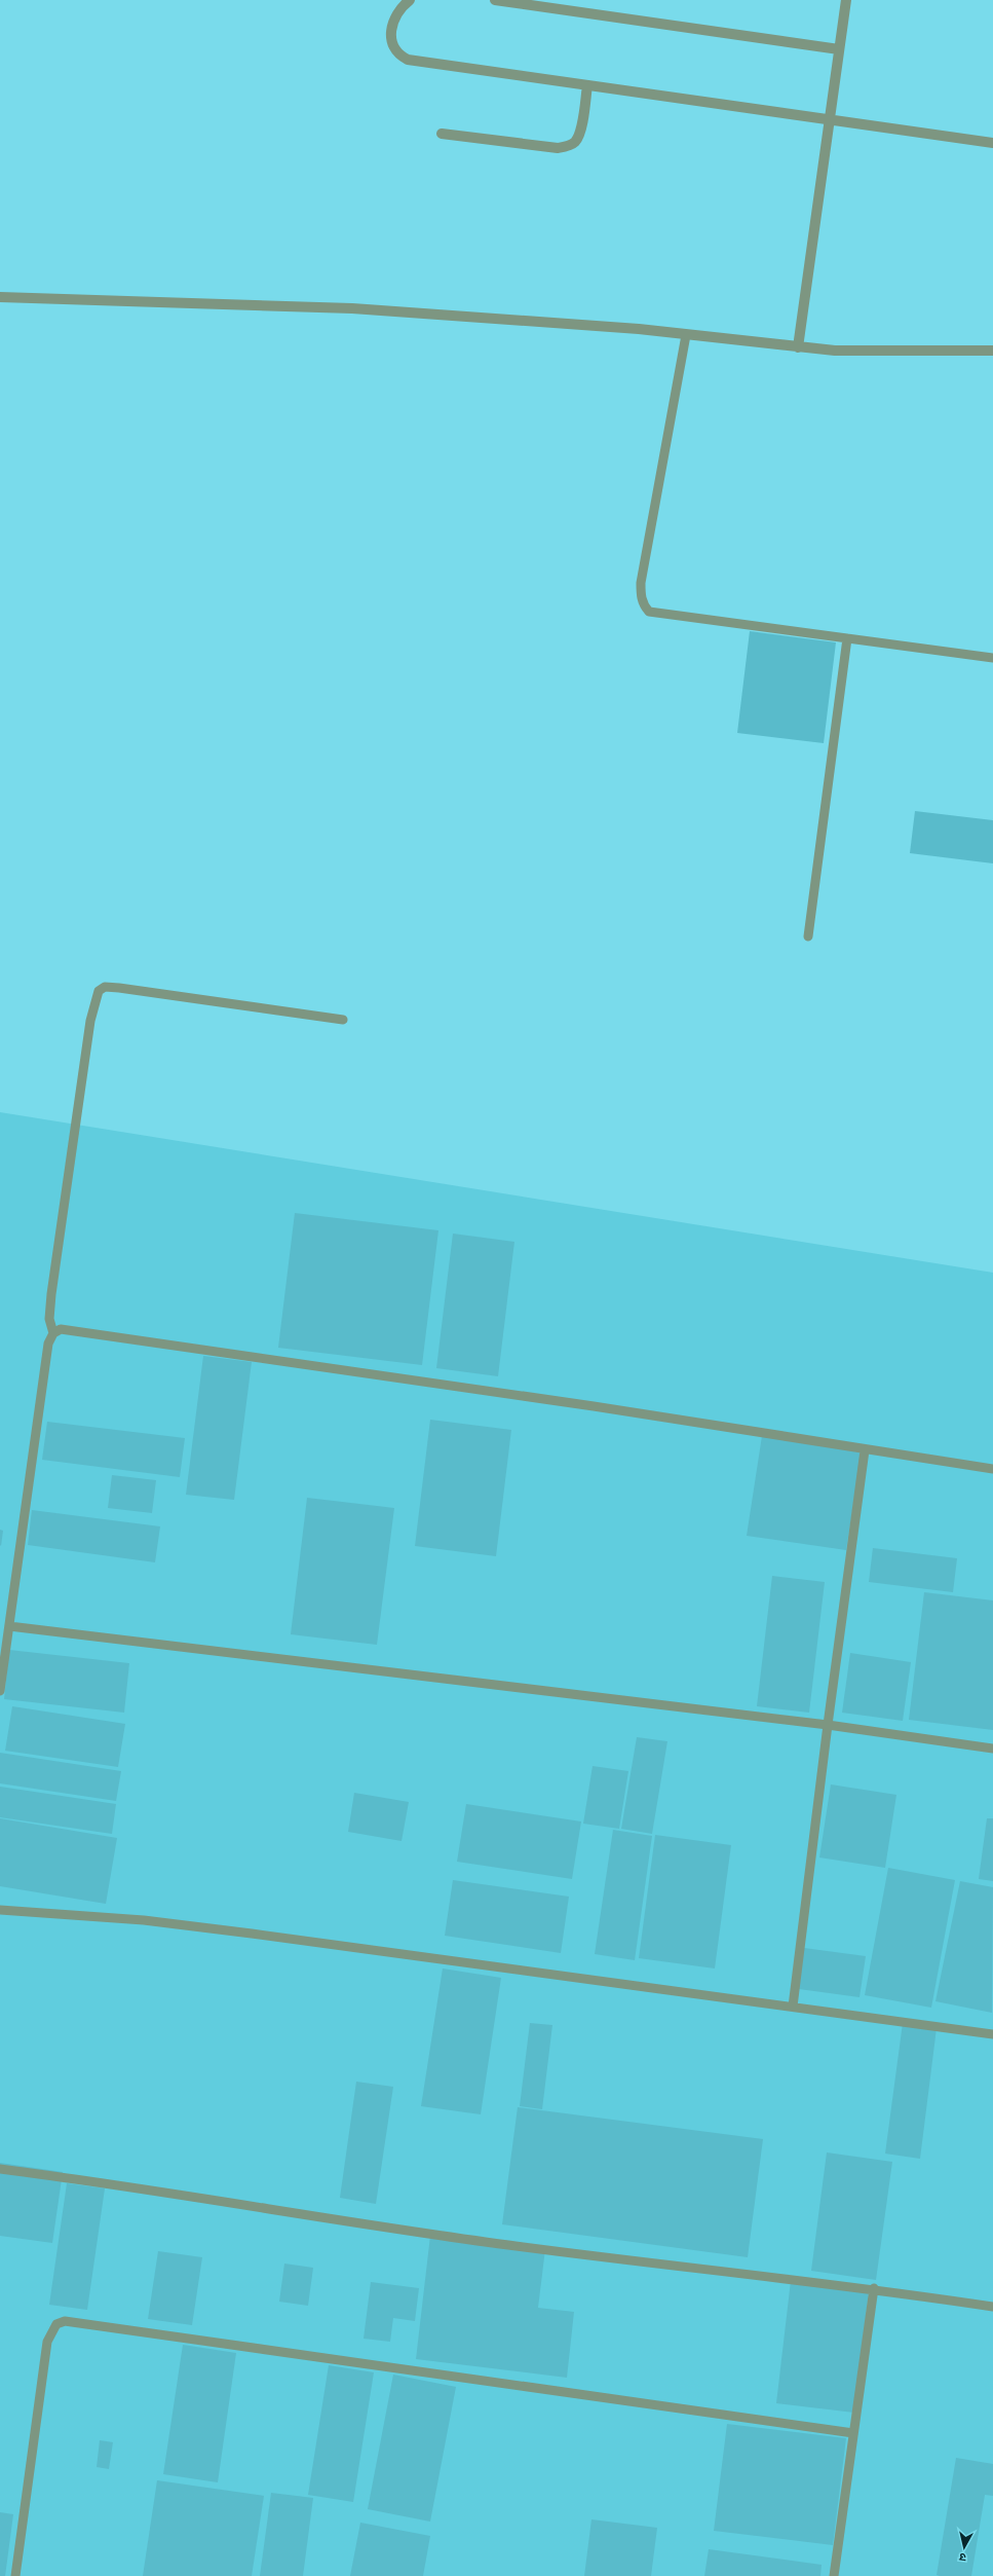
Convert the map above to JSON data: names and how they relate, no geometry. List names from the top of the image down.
{
  "north": "bottom"
}
